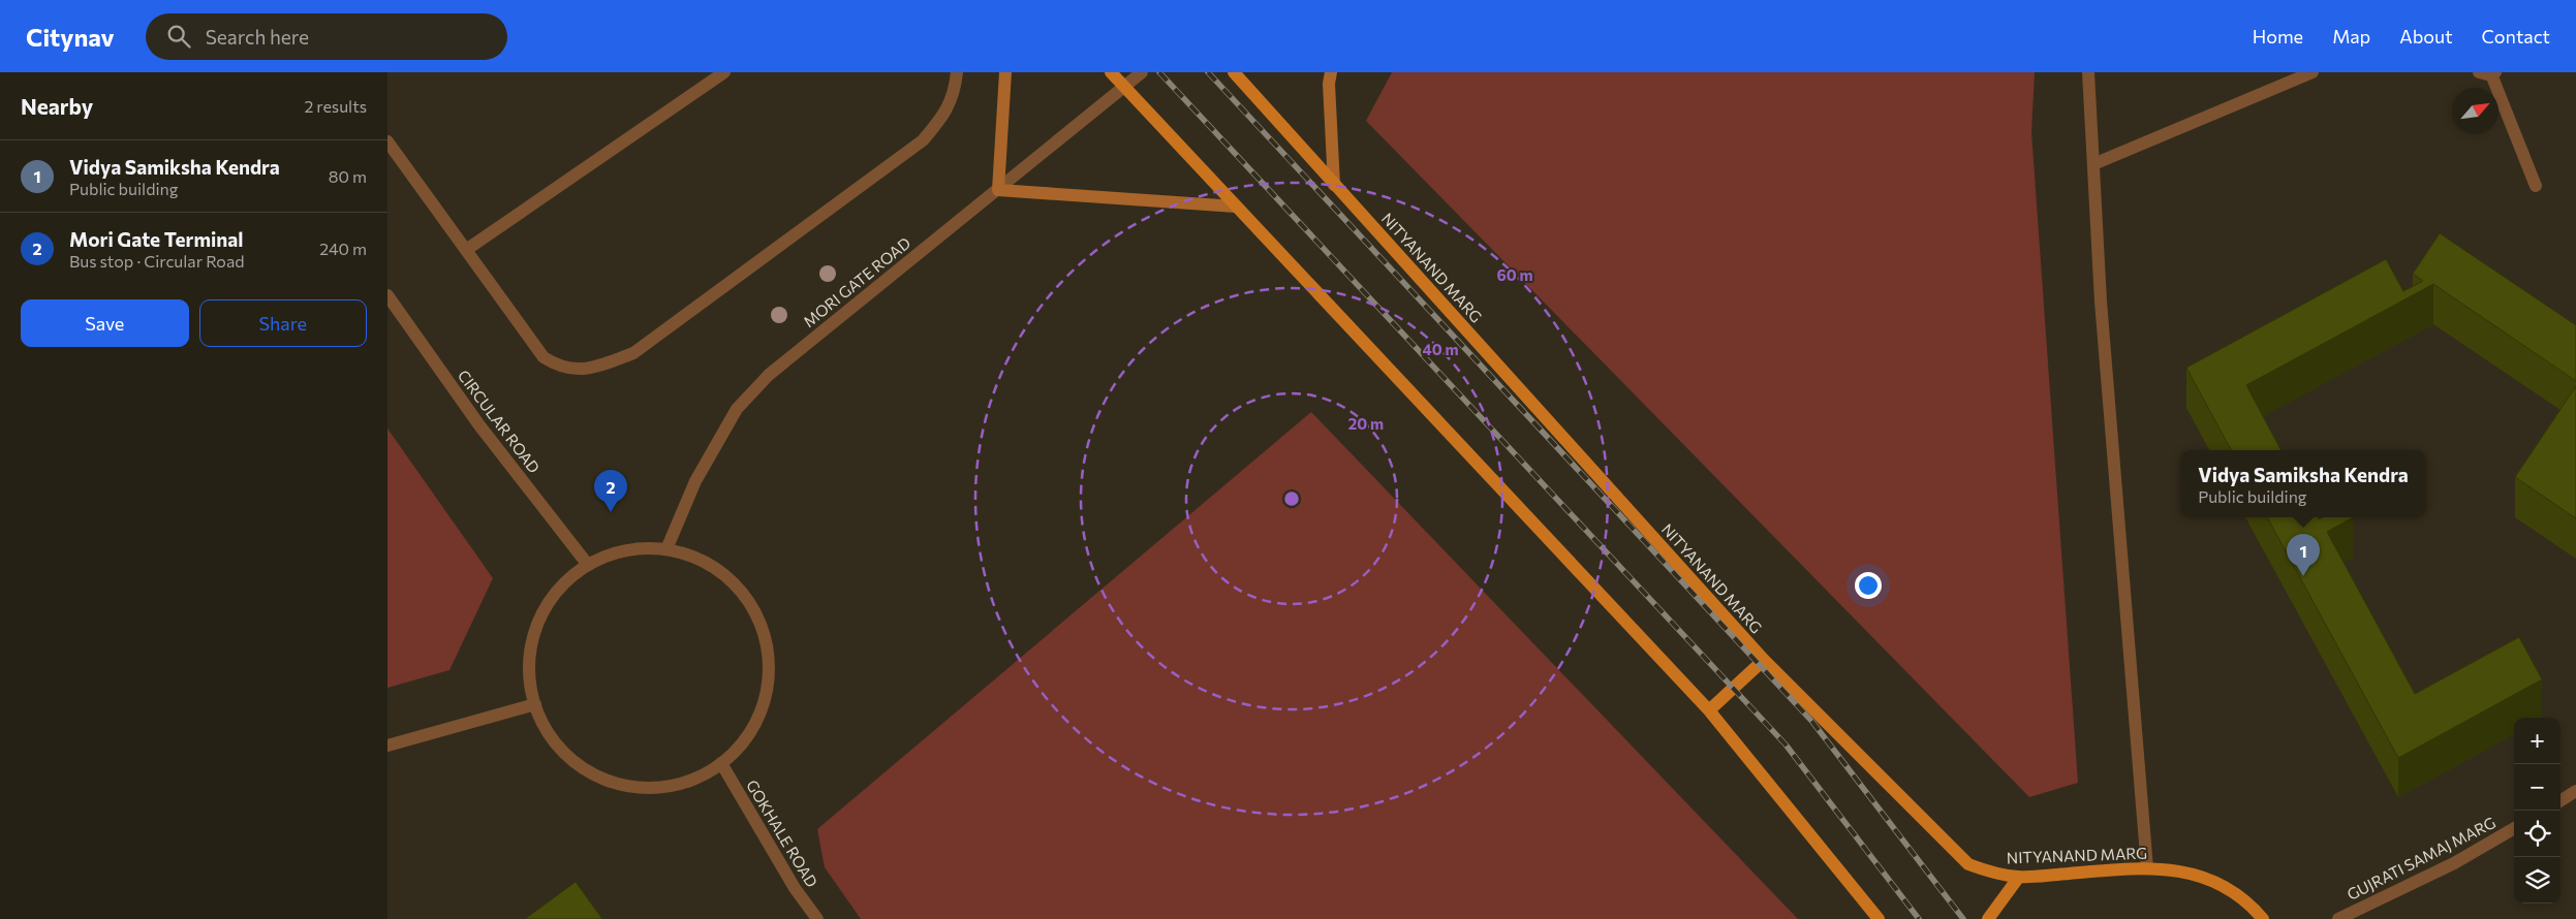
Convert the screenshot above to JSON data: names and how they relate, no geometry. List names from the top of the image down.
{
  "streets": {
    "main road": ["NITYANAND MARG"],
    "street": [
      "MORI GATE ROAD",
      "CIRCULAR ROAD",
      "GOKHALE ROAD",
      "GUJRATI SAMAJ MARG"
    ]
  },
  "north": "top right",
  "page": {
    "header": "Citynav",
    "search": "Search here",
    "nav": [
      "Home",
      "Map",
      "About",
      "Contact"
    ],
    "heading": ["Nearby", "2 results"],
    "list": [
      {
        "mark": "1",
        "name": "Vidya Samiksha Kendra",
        "note": "Public building",
        "value": "80 m"
      },
      {
        "mark": "2",
        "name": "Mori Gate Terminal",
        "note": "Bus stop · Circular Road",
        "value": "240 m"
      }
    ],
    "buttons": ["Save", "Share"],
    "popup": ["Vidya Samiksha Kendra", "Public building"],
    "pins": ["2", "1"],
    "map_buttons": ["+", "−"]
  },
  "rings": ["60 m", "40 m", "20 m"]
}
